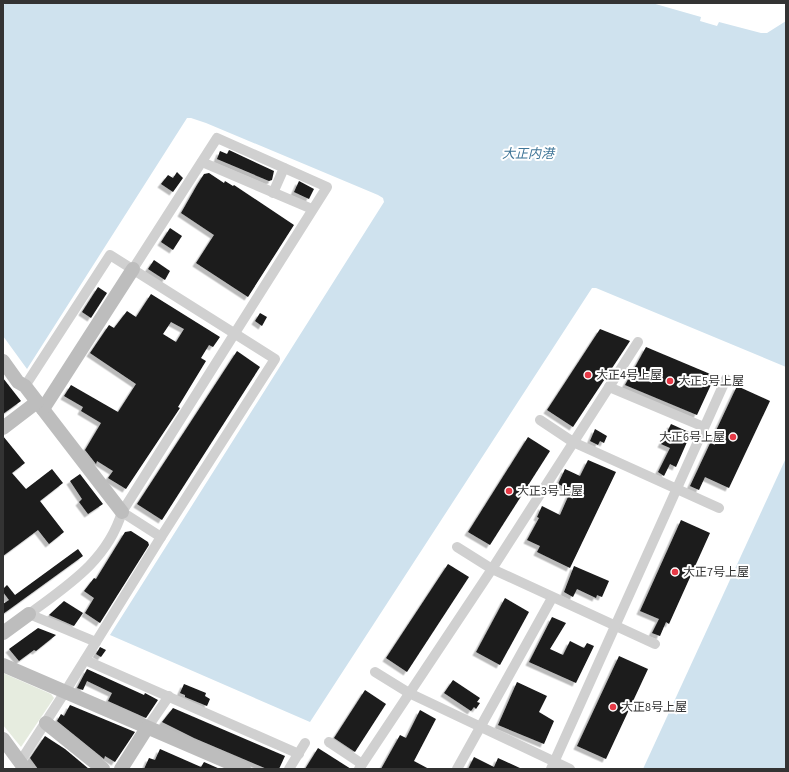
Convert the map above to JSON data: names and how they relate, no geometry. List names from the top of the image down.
{
  "water": ["大正内港"],
  "places": [
    "大正4号上屋",
    "大正5号上屋",
    "大正6号上屋",
    "大正3号上屋",
    "大正7号上屋",
    "大正8号上屋"
  ]
}
